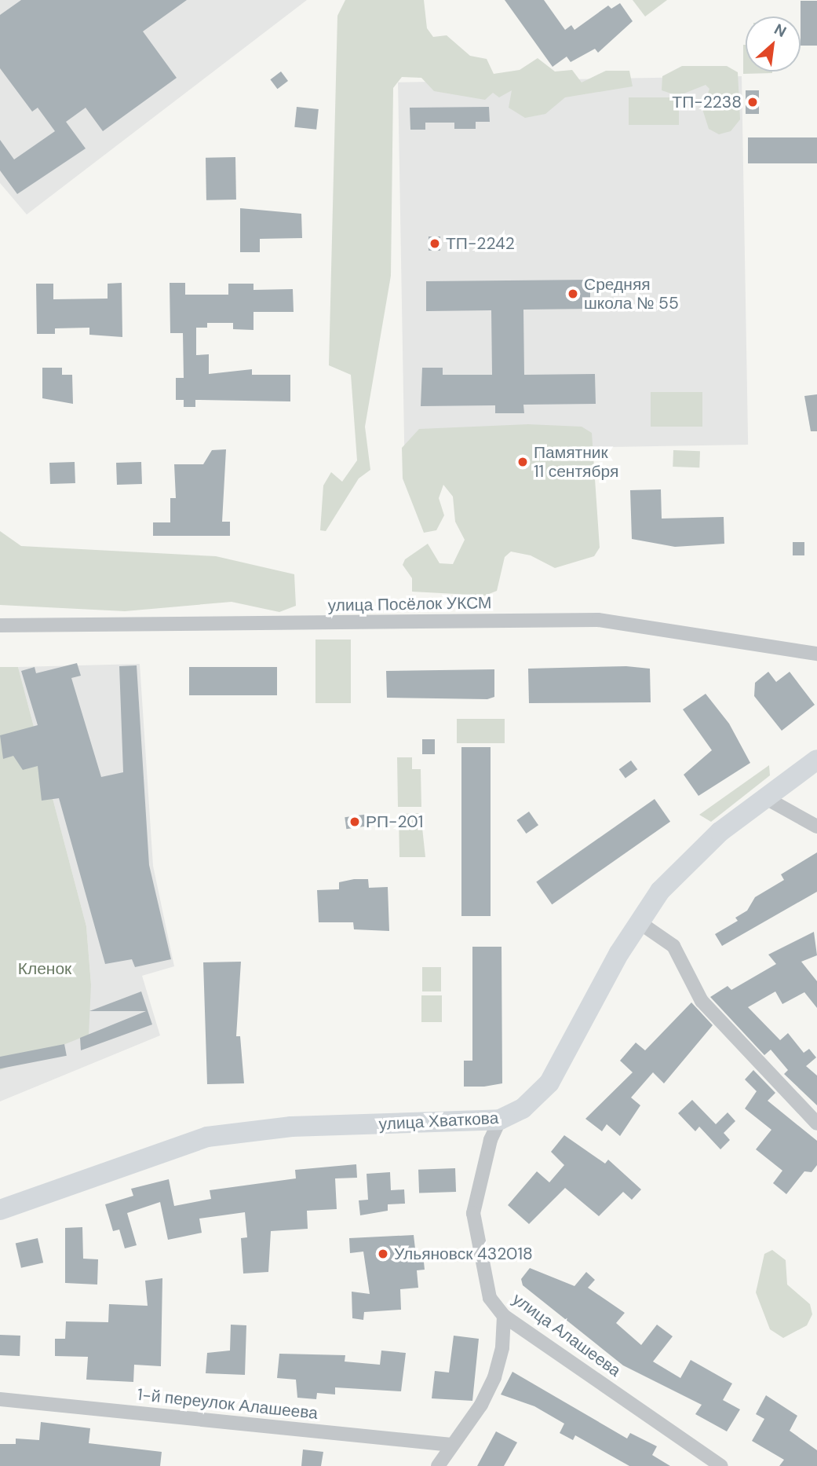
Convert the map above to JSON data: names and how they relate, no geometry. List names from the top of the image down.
{
  "streets": {
    "main road": ["улица Хваткова"],
    "street": ["улица Посёлок УКСМ", "улица Алашеева", "1-й переулок Алашеева"]
  },
  "crossings": [
    ["улица Хваткова", "улица Алашеева"]
  ],
  "parks": ["Кленок"],
  "places": [
    "ТП-2238",
    "ТП-2242",
    "Средняя школа № 55",
    "Памятник 11 сентября",
    "РП-201",
    "Ульяновск 432018"
  ],
  "north": "top right"
}
